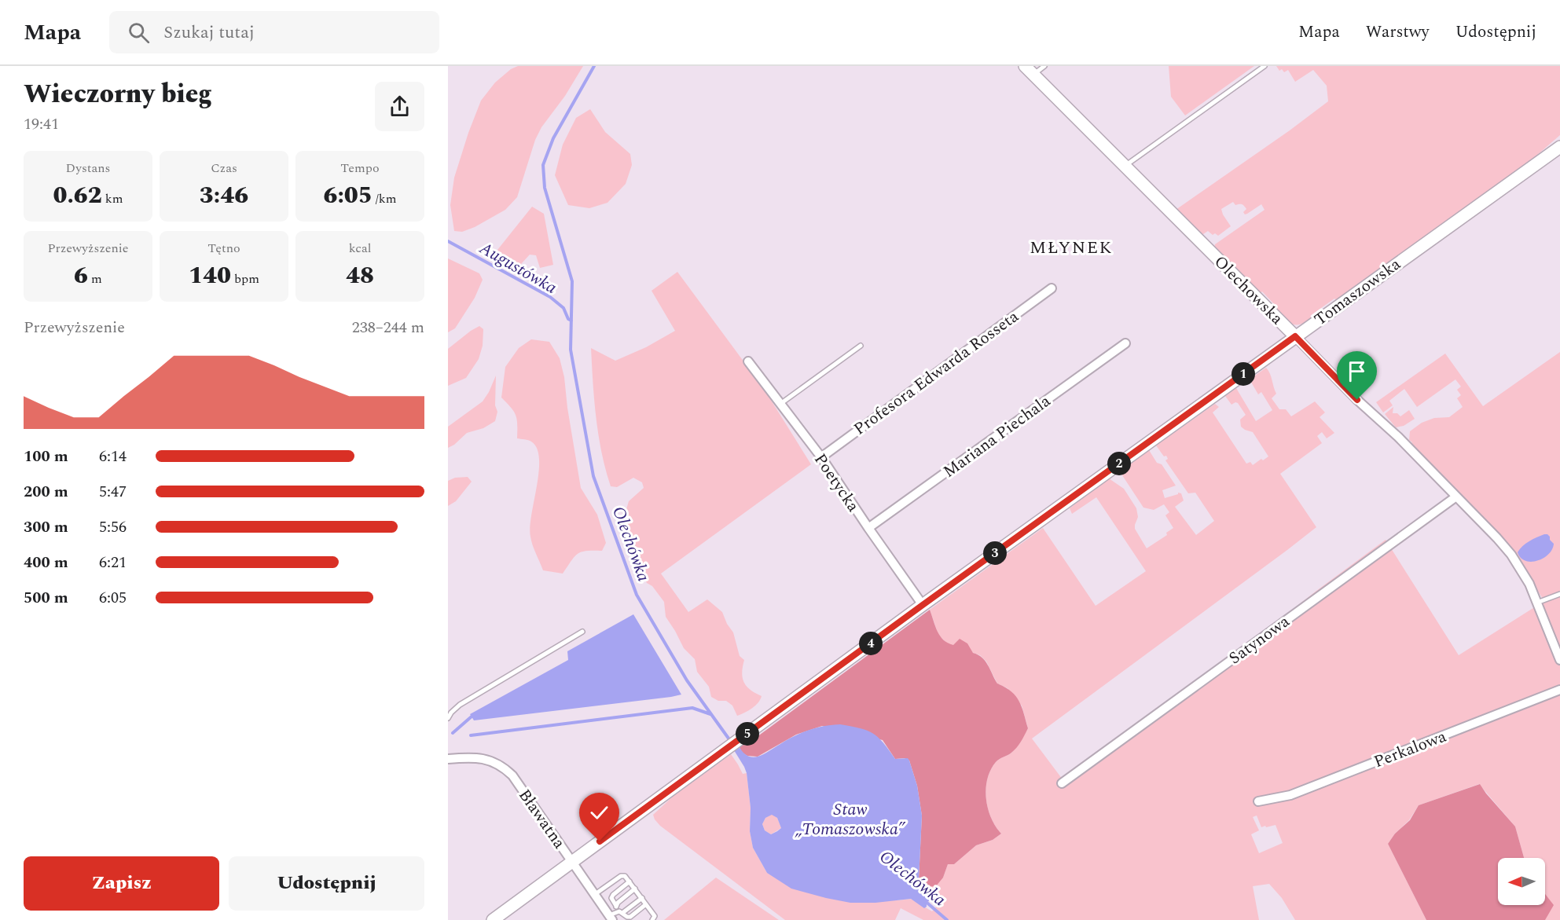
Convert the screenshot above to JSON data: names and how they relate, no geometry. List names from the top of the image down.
{
  "streets": {
    "street": [
      "Olechowska",
      "Tomaszowska",
      "Profesora Edwarda Rosseta",
      "Mariana Piechala",
      "Poetycka",
      "Satynowa",
      "Perkalowa",
      "Bławatna"
    ]
  },
  "crossings": [
    ["Olechowska", "Tomaszowska"],
    ["Olechowska", "Satynowa"],
    ["Tomaszowska", "Poetycka"],
    ["Tomaszowska", "Bławatna"],
    ["Profesora Edwarda Rosseta", "Poetycka"],
    ["Mariana Piechala", "Poetycka"]
  ],
  "districts": ["MŁYNEK"],
  "water": ["Augustówka", "Olechówka", "Staw „Tomaszowska”"],
  "north": "left",
  "page": {
    "header": "Mapa",
    "search": "Szukaj tutaj",
    "nav": ["Mapa", "Warstwy", "Udostępnij"],
    "heading": ["Wieczorny bieg", "19:41"],
    "stats": [
      ["Dystans", "0.62 km"],
      ["Czas", "3:46"],
      ["Tempo", "6:05 /km"],
      ["Przewyższenie", "6 m"],
      ["Tętno", "140 bpm"],
      ["kcal", "48"]
    ],
    "chart": ["Przewyższenie", "238–244 m"],
    "pins": [
      "1",
      "2",
      "3",
      "4",
      "5"
    ],
    "list": [
      {
        "name": "100 m",
        "note": "6:14"
      },
      {
        "name": "200 m",
        "note": "5:47"
      },
      {
        "name": "300 m",
        "note": "5:56"
      },
      {
        "name": "400 m",
        "note": "6:21"
      },
      {
        "name": "500 m",
        "note": "6:05"
      }
    ],
    "buttons": ["Zapisz", "Udostępnij"]
  }
}
